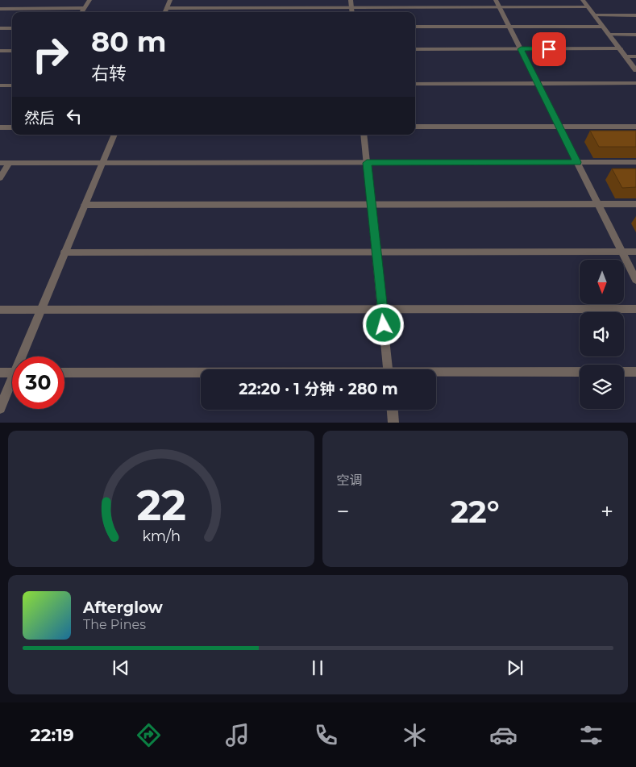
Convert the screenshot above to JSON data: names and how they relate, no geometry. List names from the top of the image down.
{
  "north": "bottom",
  "page": {
    "turn": ["80 m", "右转"],
    "then": "然后",
    "limit": "30",
    "trip": "22:20 · 1 分钟 · 280 m",
    "tile": "空调",
    "heat": ["−", "22°", "+"],
    "song": ["Afterglow", "The Pines"],
    "tabs": "22:19",
    "gauge": ["22", "km/h"]
  }
}
